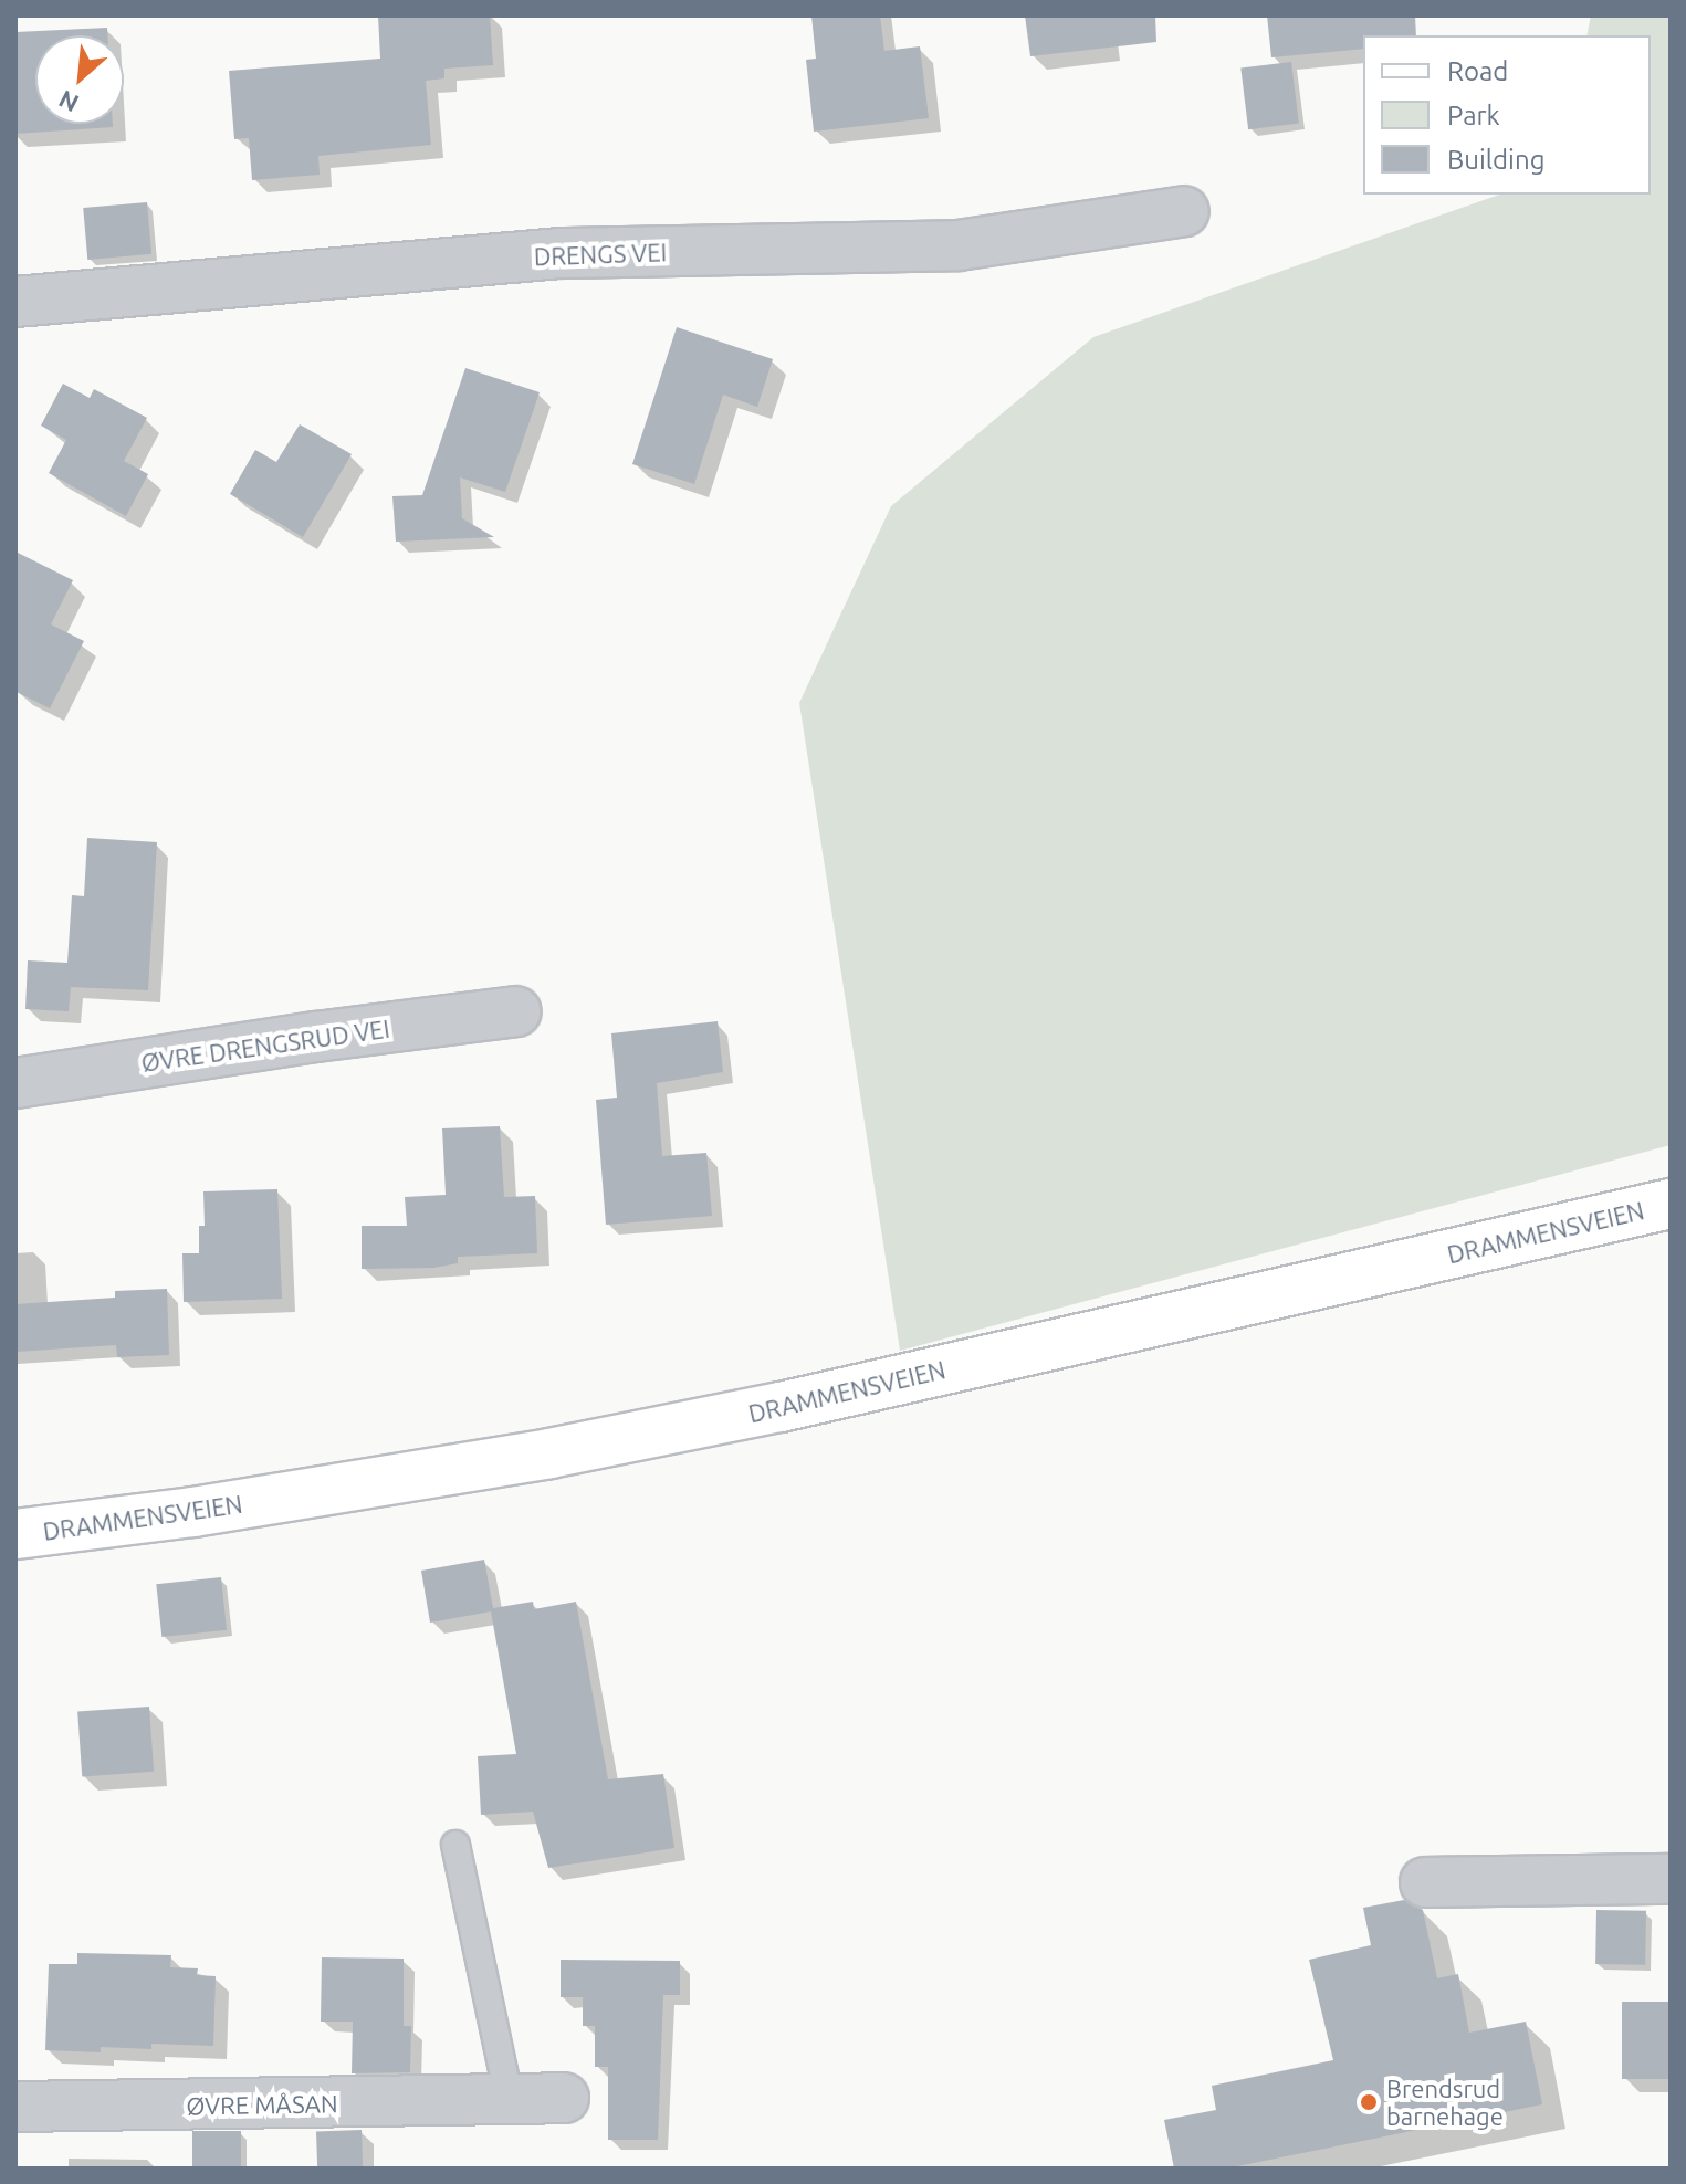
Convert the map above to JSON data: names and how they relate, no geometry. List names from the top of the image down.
{
  "streets": {
    "main road": ["DRAMMENSVEIEN"],
    "street": ["DRENGS VEI", "ØVRE DRENGSRUD VEI", "ØVRE MÅSAN"]
  },
  "places": ["Brendsrud barnehage"],
  "legend": ["Road", "Park", "Building"],
  "north": "bottom left"
}
